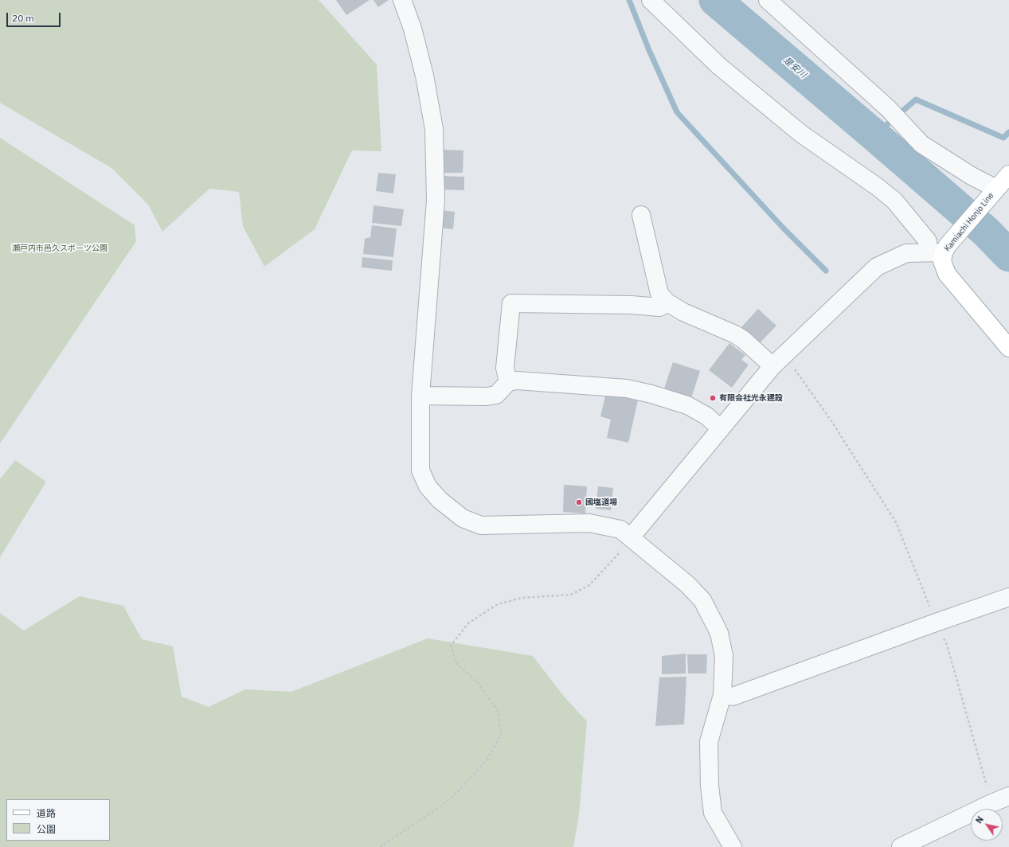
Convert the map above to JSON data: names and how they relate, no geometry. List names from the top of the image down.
{
  "streets": {
    "main road": ["Kamiachi Honjo Line"]
  },
  "water": ["是安川"],
  "parks": ["瀬戸内市邑久スポーツ公園"],
  "places": ["有限会社光永建設", "國塩道場"],
  "legend": ["道路", "公園"],
  "scale_bar": "20 m",
  "north": "top left"
}
